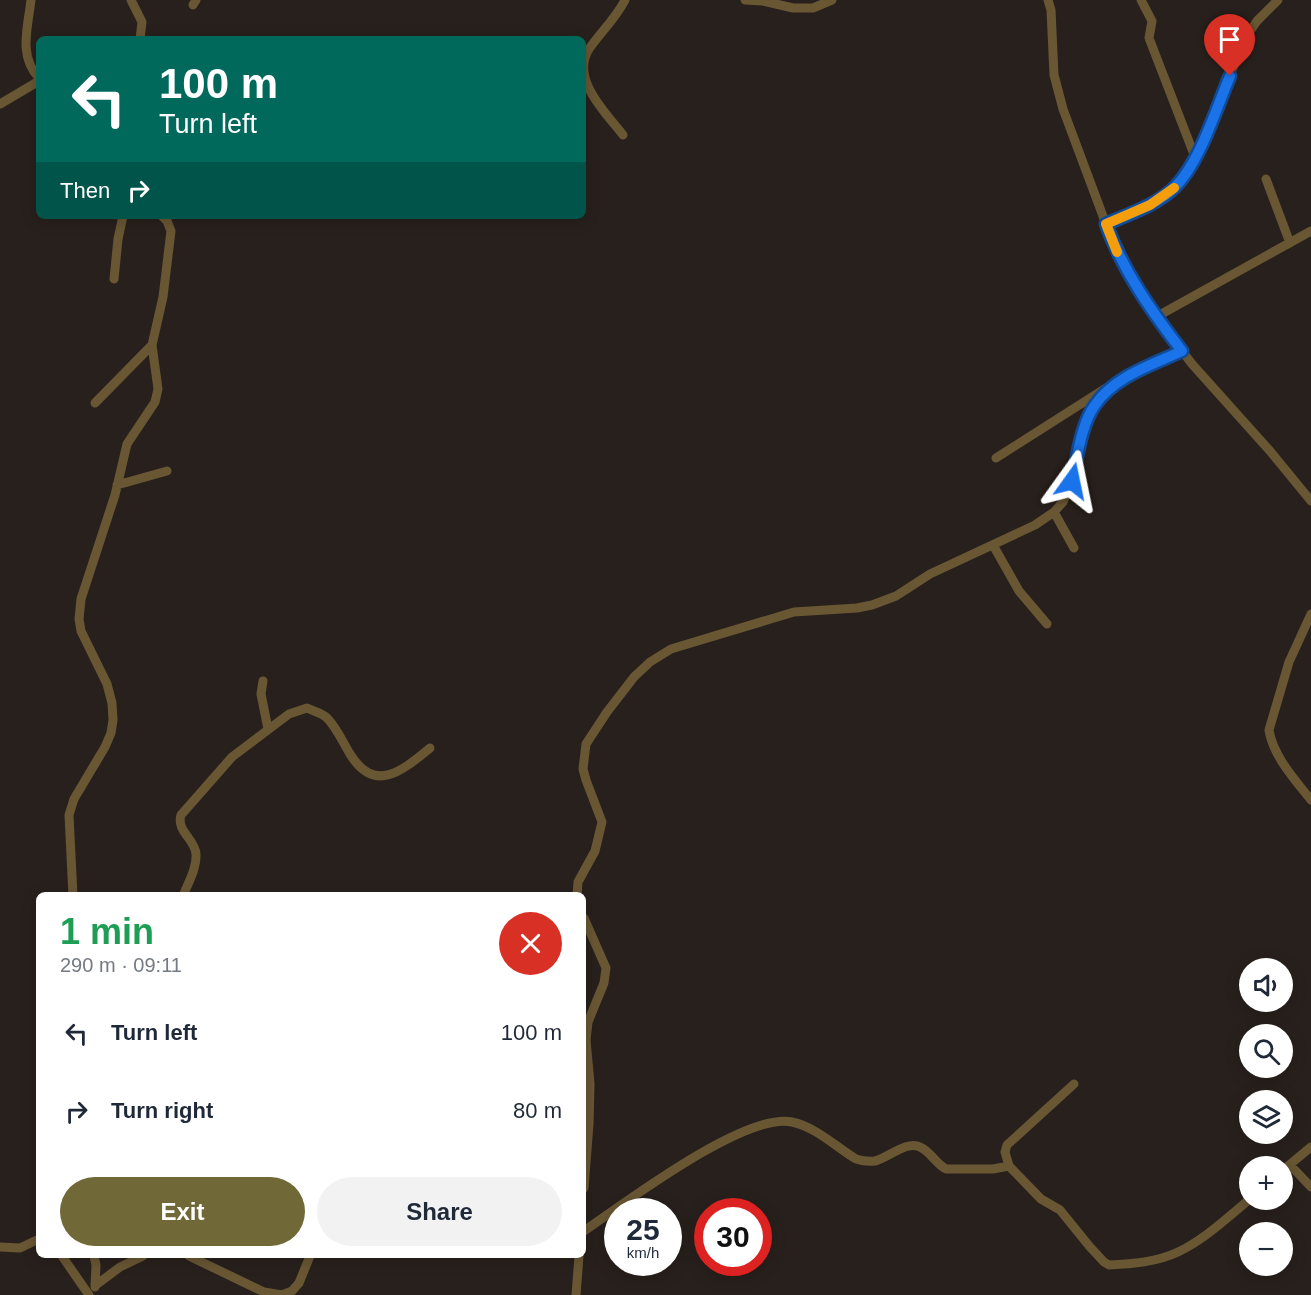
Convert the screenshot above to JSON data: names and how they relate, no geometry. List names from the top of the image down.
{
  "page": {
    "turn": ["100 m", "Turn left"],
    "then": "Then",
    "heading": ["1 min", "290 m · 09:11"],
    "map_buttons": ["+", "−"],
    "list": [
      {
        "name": "Turn left",
        "value": "100 m"
      },
      {
        "name": "Turn right",
        "value": "80 m"
      }
    ],
    "buttons": ["Exit", "Share"],
    "speed": "25 km/h",
    "limit": "30"
  }
}
